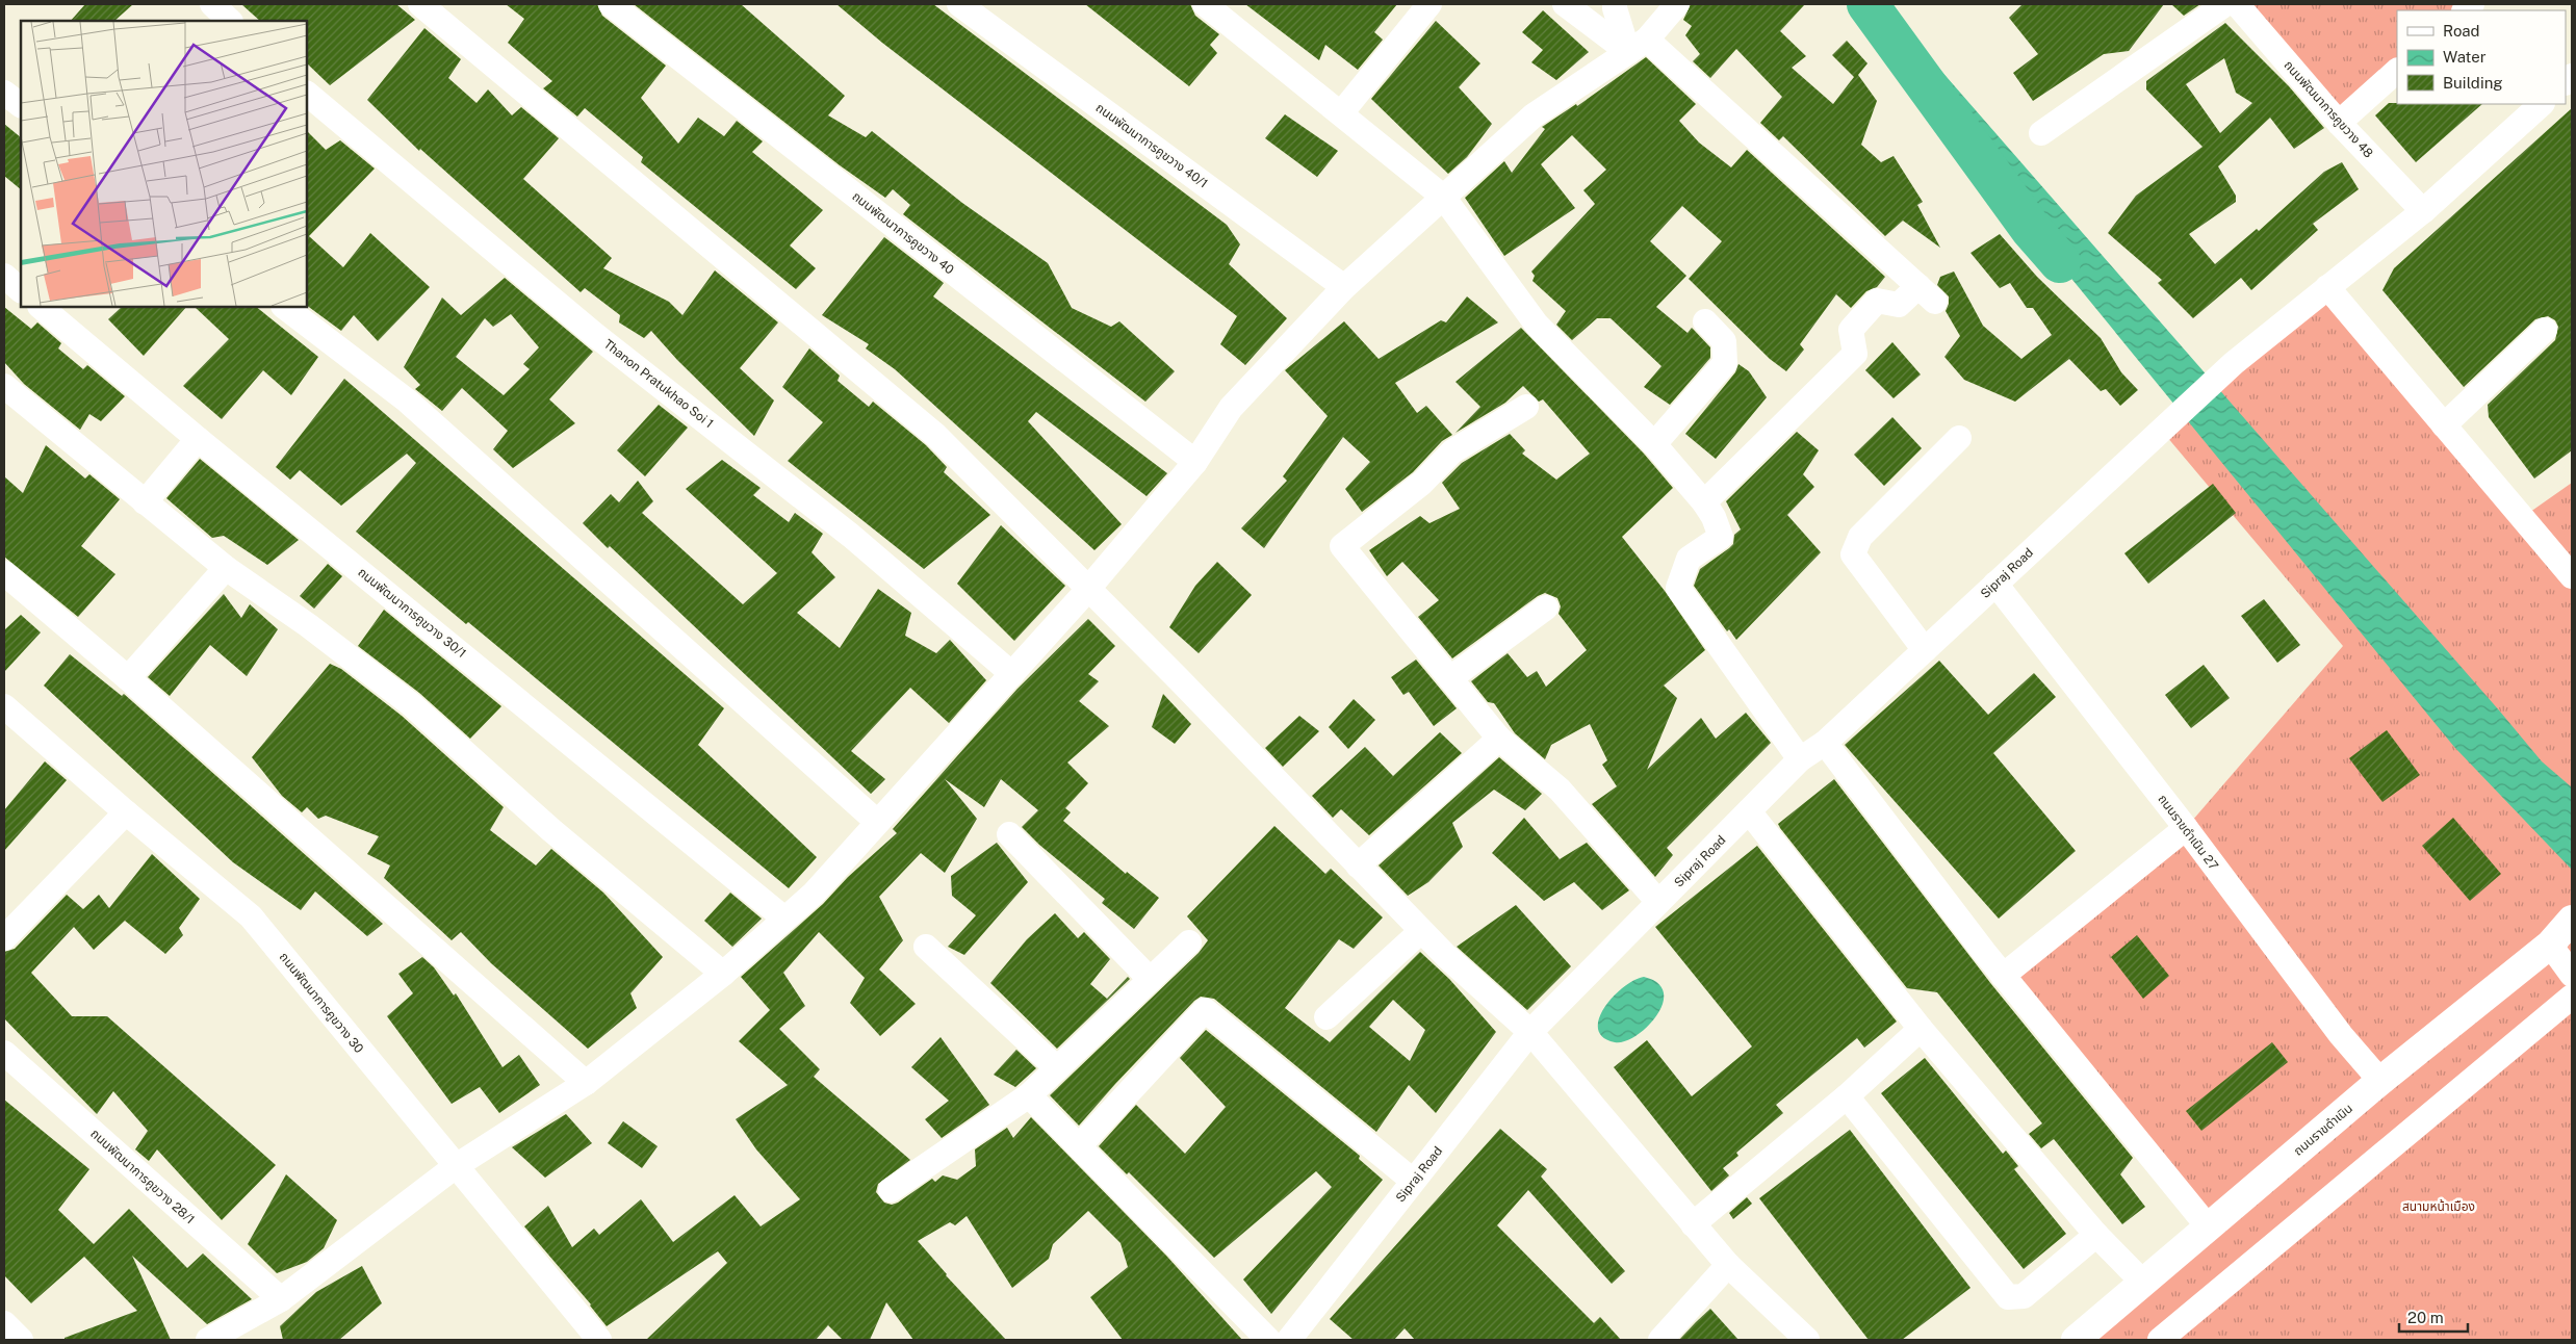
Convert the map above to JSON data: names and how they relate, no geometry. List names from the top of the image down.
{
  "streets": {
    "main road": ["ถนนราขดำเนิน"],
    "street": [
      "ถนนพัฒนาการคูขวาง 48",
      "ถนนพัฒนาการคูขวาง 40/1",
      "ถนนพัฒนาการคูขวาง 40",
      "Thanon Pratukhao Soi 1",
      "Sipraj Road",
      "ถนนพัฒนาการคูขวาง 30/1",
      "ถนนราขดำเนิน 27",
      "ถนนพัฒนาการคูขวาง 30",
      "ถนนพัฒนาการคูขวาง 28/1"
    ]
  },
  "crossings": [
    ["ถนนพัฒนาการคูขวาง 48", "Sipraj Road"],
    ["Sipraj Road", "ถนนราขดำเนิน 27"],
    ["ถนนราขดำเนิน 27", "ถนนราขดำเนิน"]
  ],
  "parks": ["สนามหน้าเมือง"],
  "legend": ["Road", "Water", "Building"],
  "scale_bar": "20 m"
}
